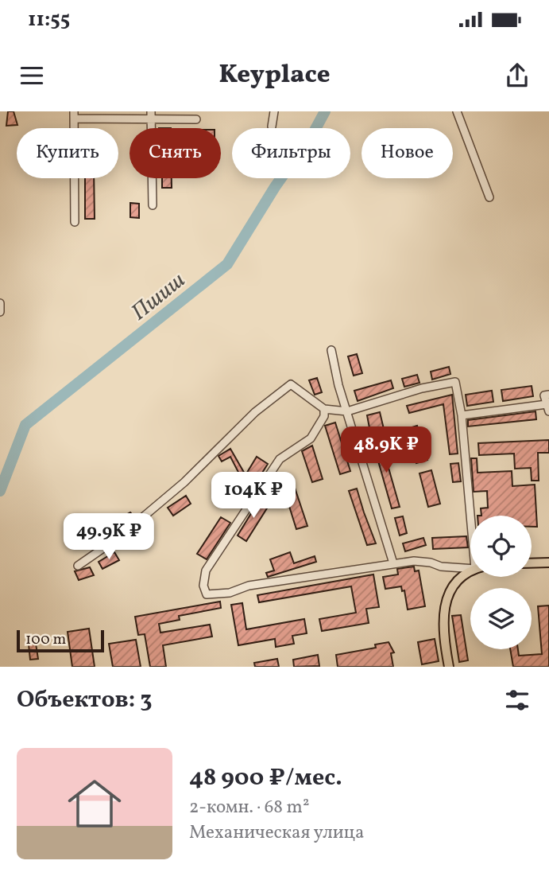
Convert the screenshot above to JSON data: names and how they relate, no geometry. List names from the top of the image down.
{
  "water": ["Пшиш"],
  "scale_bar": "100 m",
  "page": {
    "status": "11:55",
    "header": "Keyplace",
    "chip": [
      "Купить",
      "Снять",
      "Фильтры",
      "Новое"
    ],
    "price": ["48.9K ₽", "104K ₽", "49.9K ₽"],
    "scale": "100 m",
    "heading": "Объектов: 3",
    "list": [
      {
        "name": "48 900 ₽/мес.",
        "note": "2-комн. · 68 m² · Механическая улица"
      }
    ]
  }
}
